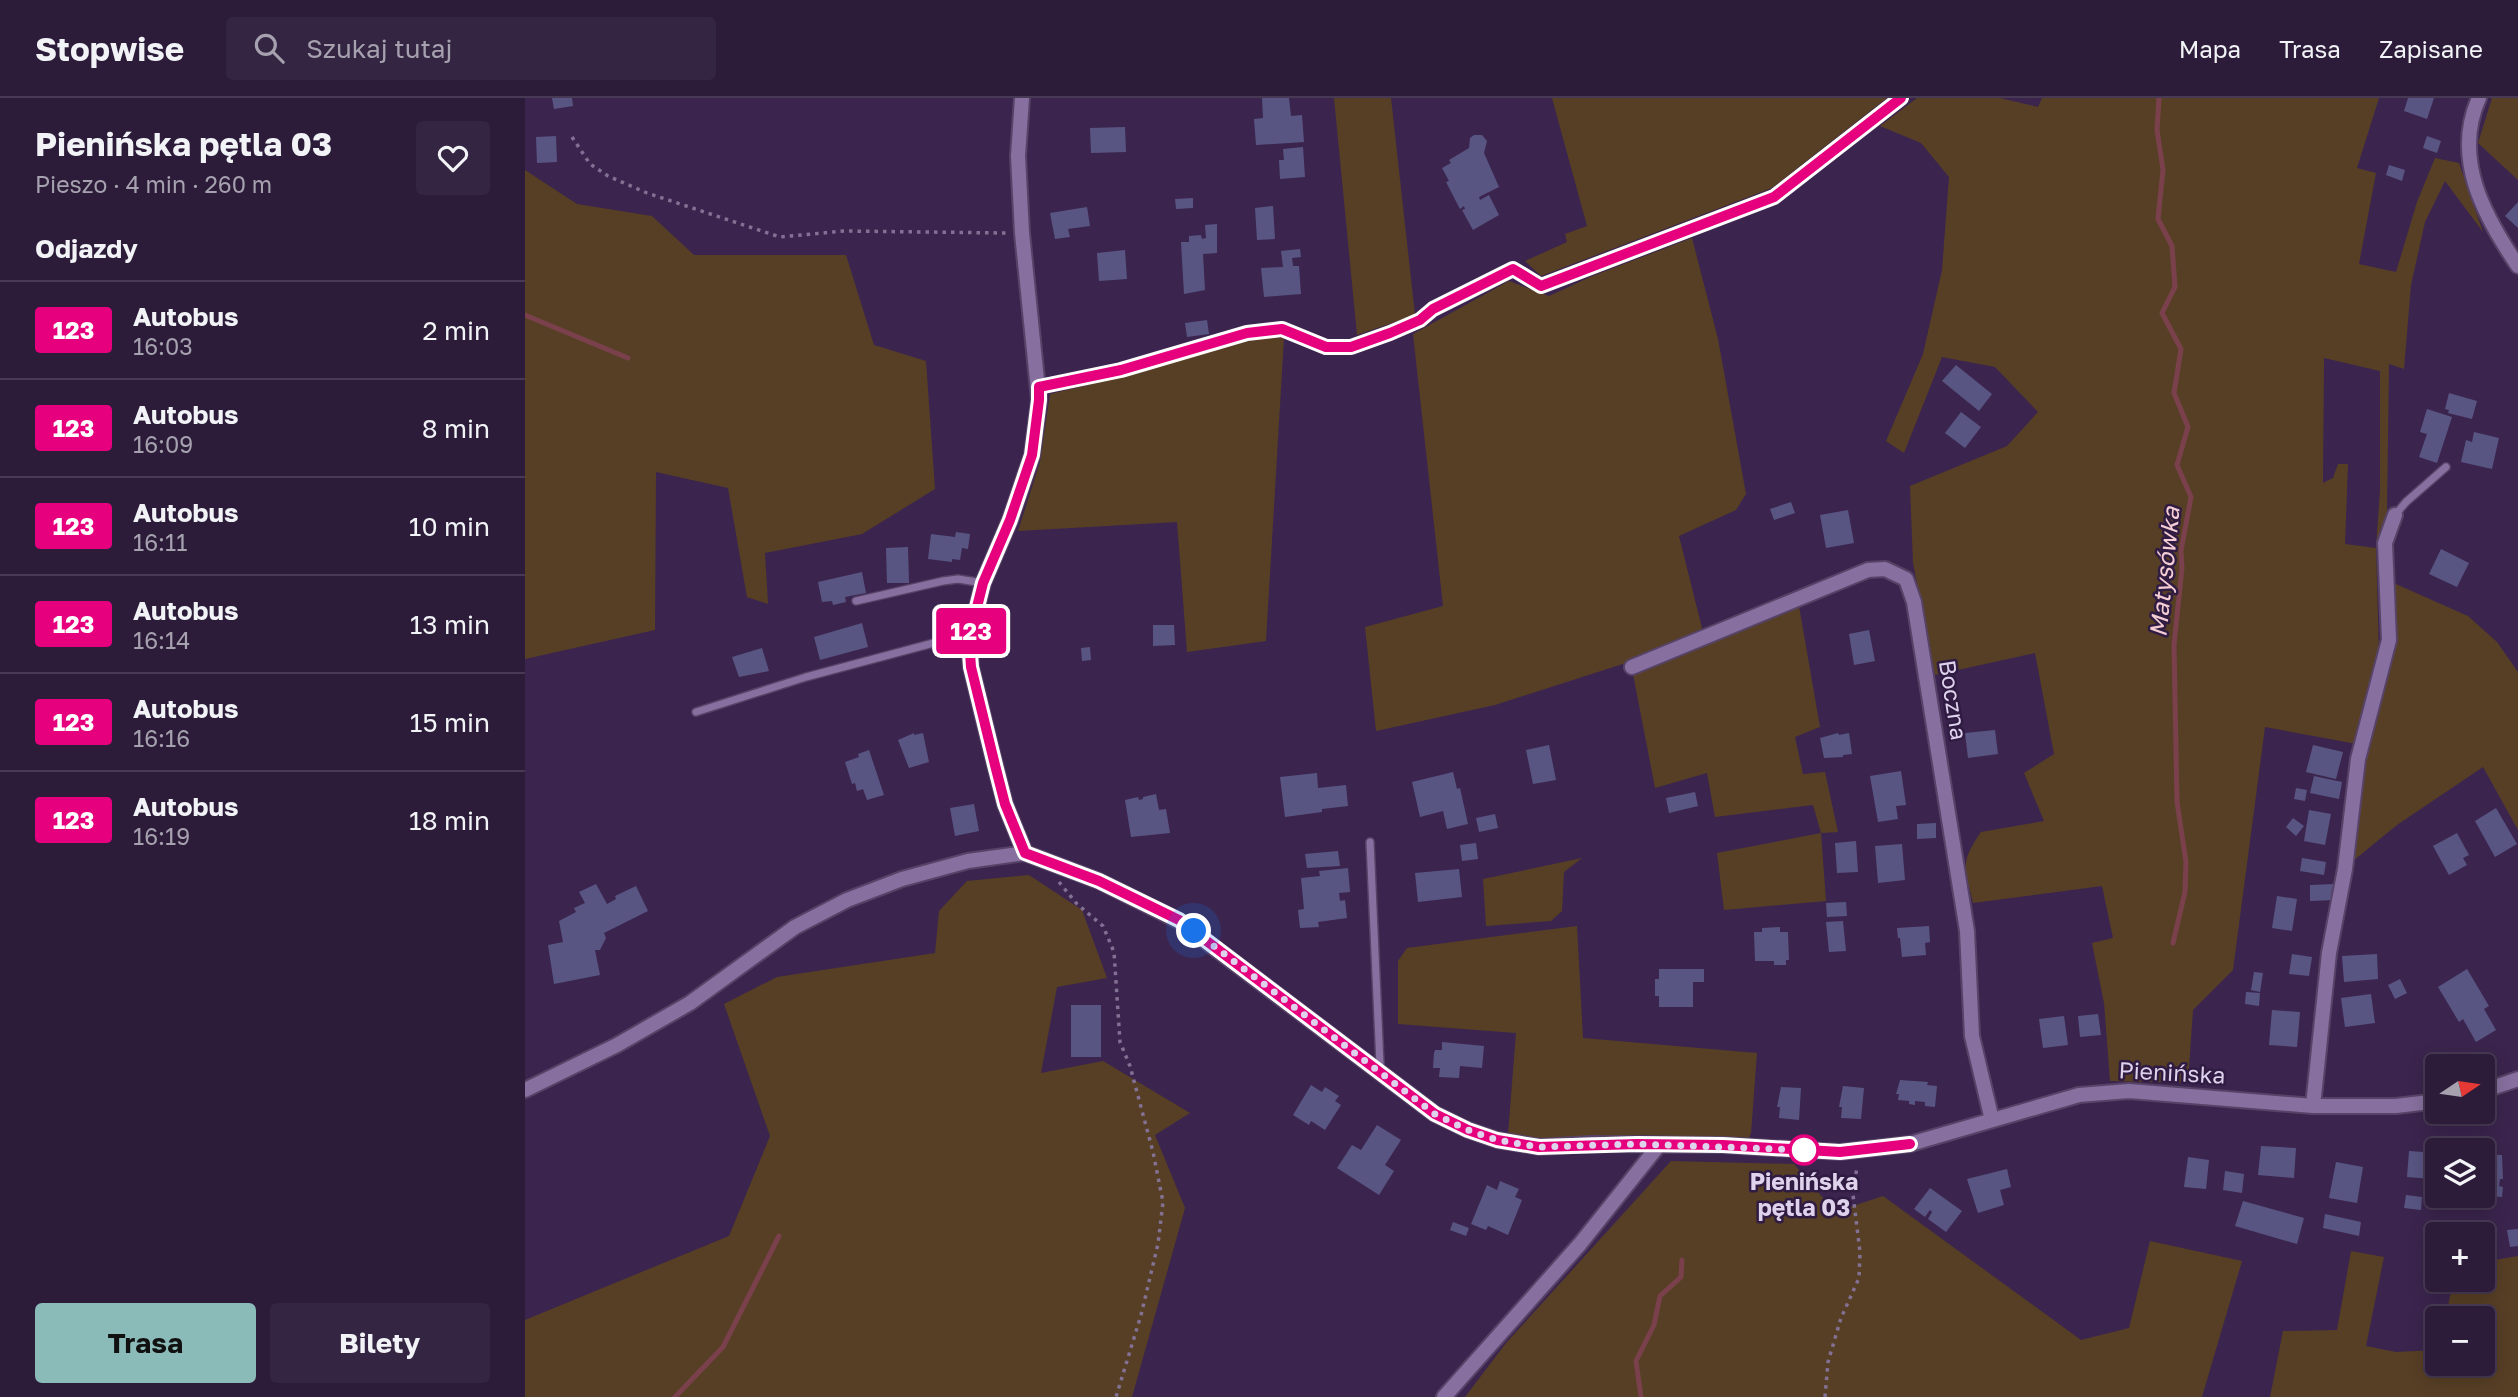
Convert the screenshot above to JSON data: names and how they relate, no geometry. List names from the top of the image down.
{
  "streets": {
    "street": ["Boczna", "Pienińska"]
  },
  "crossings": [
    ["Boczna", "Pienińska"]
  ],
  "water": ["Matysówka"],
  "places": ["Pienińska pętla 03"],
  "lines": ["bus line 123"],
  "north": "right",
  "page": {
    "header": "Stopwise",
    "search": "Szukaj tutaj",
    "nav": ["Mapa", "Trasa", "Zapisane"],
    "heading": [
      ["Pienińska pętla 03", "Pieszo · 4 min · 260 m"],
      "Odjazdy"
    ],
    "on_map": "123",
    "list": [
      {
        "mark": "123",
        "name": "Autobus",
        "note": "16:03",
        "value": "2 min"
      },
      {
        "mark": "123",
        "name": "Autobus",
        "note": "16:09",
        "value": "8 min"
      },
      {
        "mark": "123",
        "name": "Autobus",
        "note": "16:11",
        "value": "10 min"
      },
      {
        "mark": "123",
        "name": "Autobus",
        "note": "16:14",
        "value": "13 min"
      },
      {
        "mark": "123",
        "name": "Autobus",
        "note": "16:16",
        "value": "15 min"
      },
      {
        "mark": "123",
        "name": "Autobus",
        "note": "16:19",
        "value": "18 min"
      }
    ],
    "map_buttons": ["+", "−"],
    "buttons": ["Trasa", "Bilety"]
  }
}
